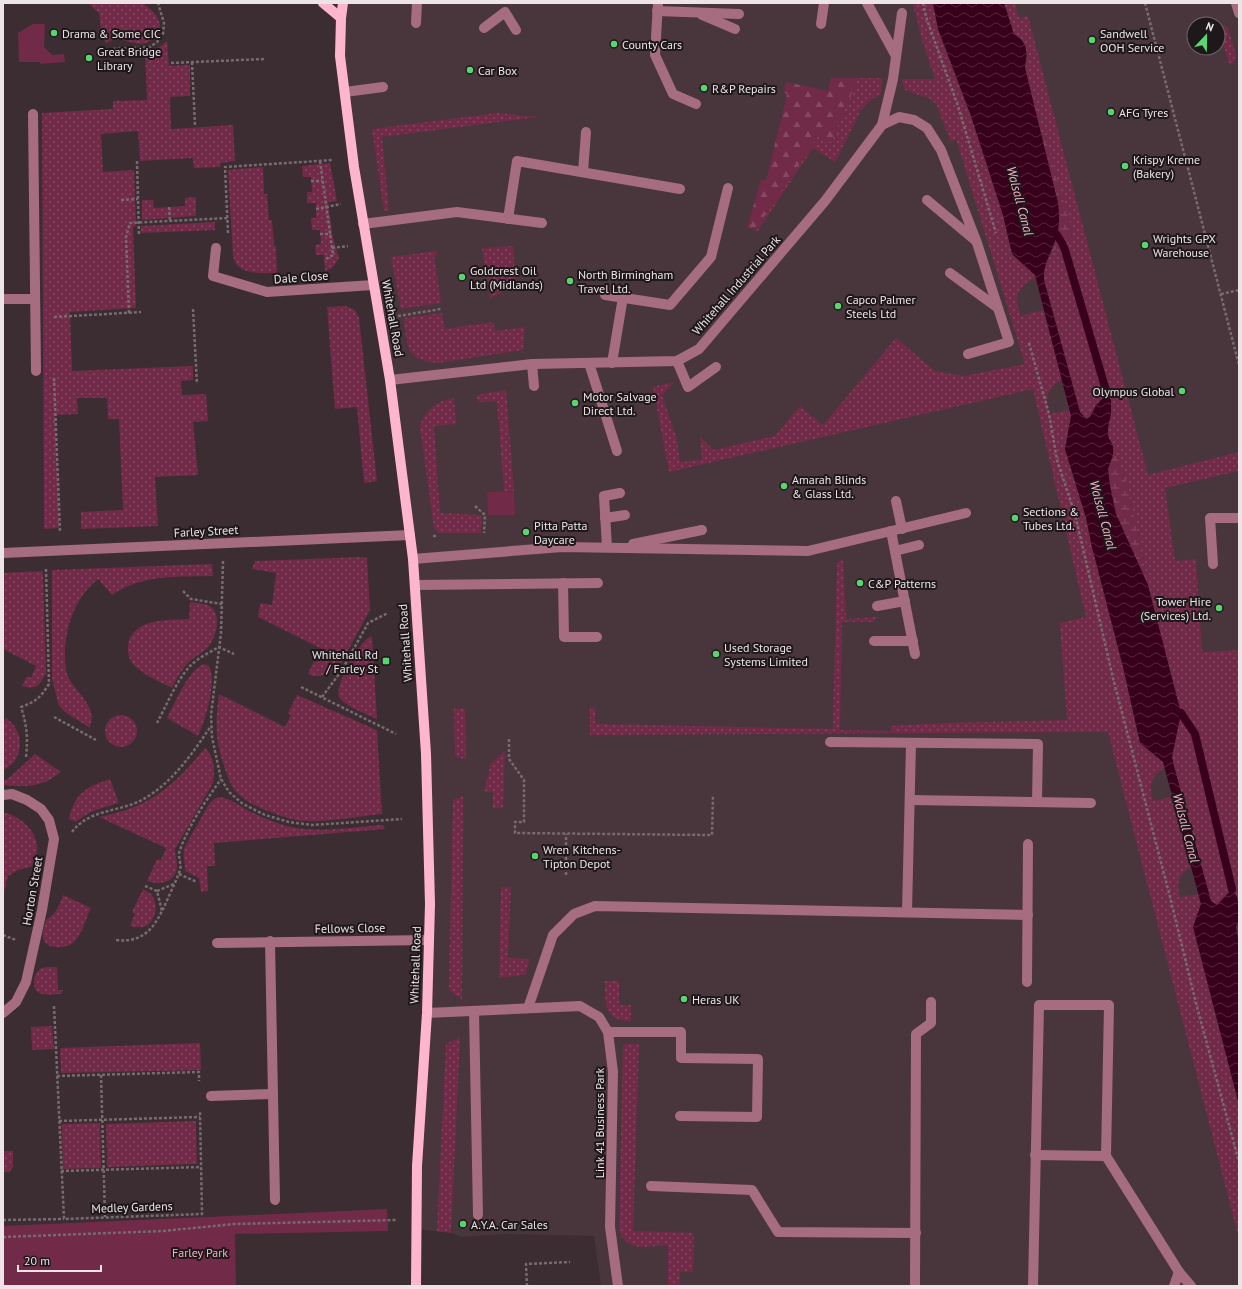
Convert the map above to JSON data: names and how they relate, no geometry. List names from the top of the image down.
{
  "streets": {
    "main road": ["Whitehall Road"],
    "street": [
      "Dale Close",
      "Whitehall Industrial Park",
      "Farley Street",
      "Horton Street",
      "Fellows Close",
      "Link 41 Business Park"
    ],
    "path": ["Medley Gardens"]
  },
  "crossings": [
    ["Dale Close", "Whitehall Road"],
    ["Whitehall Industrial Park", "Whitehall Road"],
    ["Whitehall Road", "Farley Street"],
    ["Whitehall Road", "Fellows Close"],
    ["Whitehall Road", "Link 41 Business Park"]
  ],
  "water": ["Walsall Canal"],
  "parks": ["Farley Park"],
  "places": {
    "other": [
      "Drama & Some CIC",
      "Sandwell OOH Service",
      "County Cars",
      "Great Bridge Library",
      "Car Box",
      "R&P Repairs",
      "AFG Tyres",
      "Krispy Kreme (Bakery)",
      "Wrights GPX Warehouse",
      "Goldcrest Oil Ltd (Midlands)",
      "North Birmingham Travel Ltd.",
      "Capco Palmer Steels Ltd",
      "Olympus Global",
      "Motor Salvage Direct Ltd.",
      "Amarah Blinds & Glass Ltd.",
      "Sections & Tubes Ltd.",
      "Pitta Patta Daycare",
      "C&P Patterns",
      "Tower Hire (Services) Ltd.",
      "Used Storage Systems Limited",
      "Wren Kitchens- Tipton Depot",
      "Heras UK",
      "A.Y.A. Car Sales"
    ],
    "transit": ["Whitehall Rd / Farley St"]
  },
  "scale_bar": "20 m",
  "north": "top"
}
